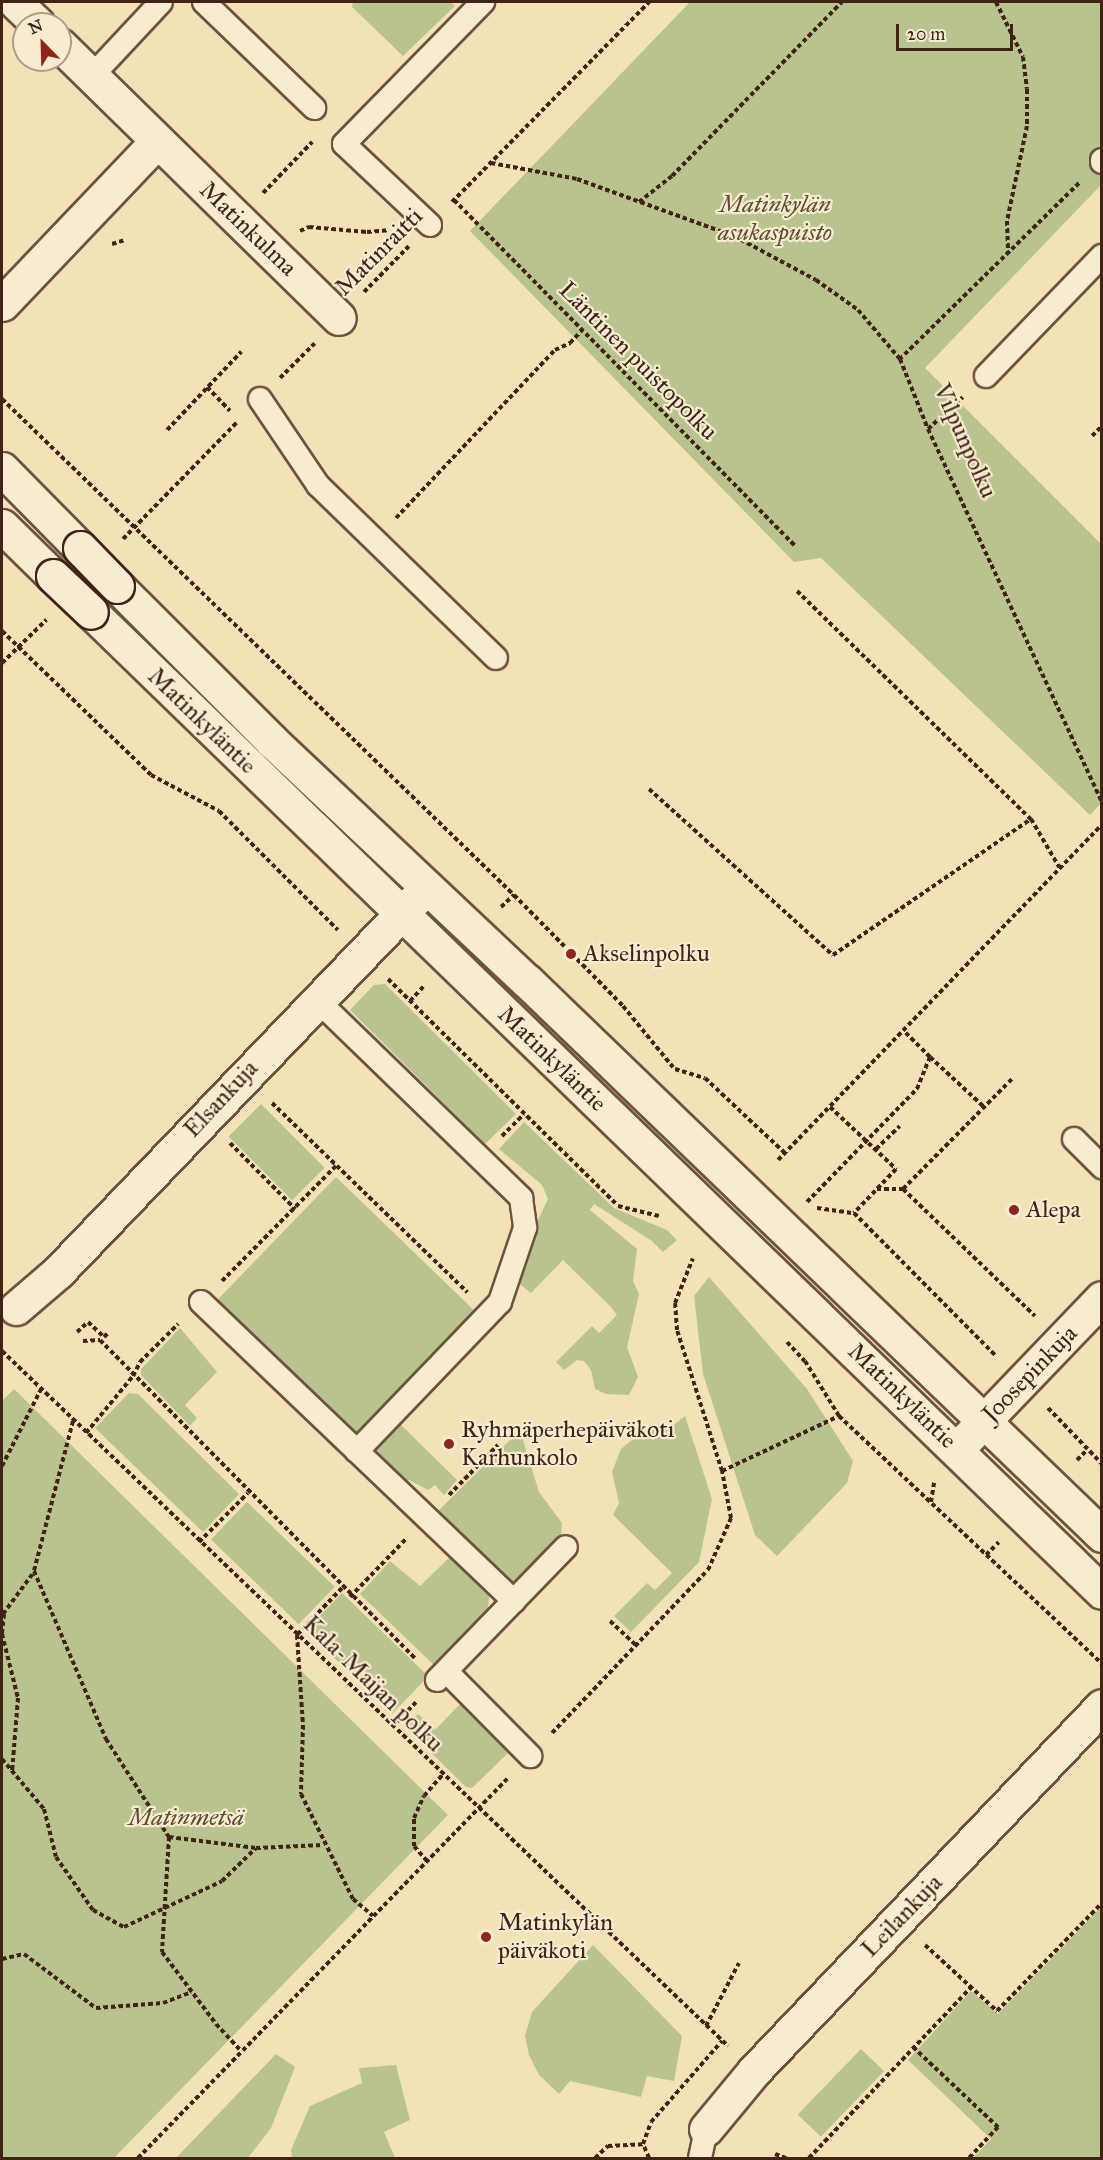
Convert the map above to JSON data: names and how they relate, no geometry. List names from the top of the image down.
{
  "streets": {
    "main road": [
      "Matinkulma",
      "Matinkyläntie",
      "Elsankuja",
      "Joosepinkuja",
      "Leilankuja"
    ],
    "path": [
      "Matinraitti",
      "Läntinen puistopolku",
      "Vilpunpolku",
      "Kala-Maijan polku"
    ]
  },
  "crossings": [
    ["Matinkulma", "Matinraitti"],
    ["Matinraitti", "Läntinen puistopolku"],
    ["Matinraitti", "Vilpunpolku"],
    ["Matinkyläntie", "Elsankuja"],
    ["Matinkyläntie", "Joosepinkuja"],
    ["Kala-Maijan polku", "Leilankuja"]
  ],
  "parks": ["Matinkylän asukaspuisto", "Matinmetsä"],
  "places": [
    "Akselinpolku",
    "Alepa",
    "Ryhmäperhepäiväkoti Karhunkolo",
    "Matinkylän päiväkoti"
  ],
  "scale_bar": "20 m",
  "north": "top left"
}
